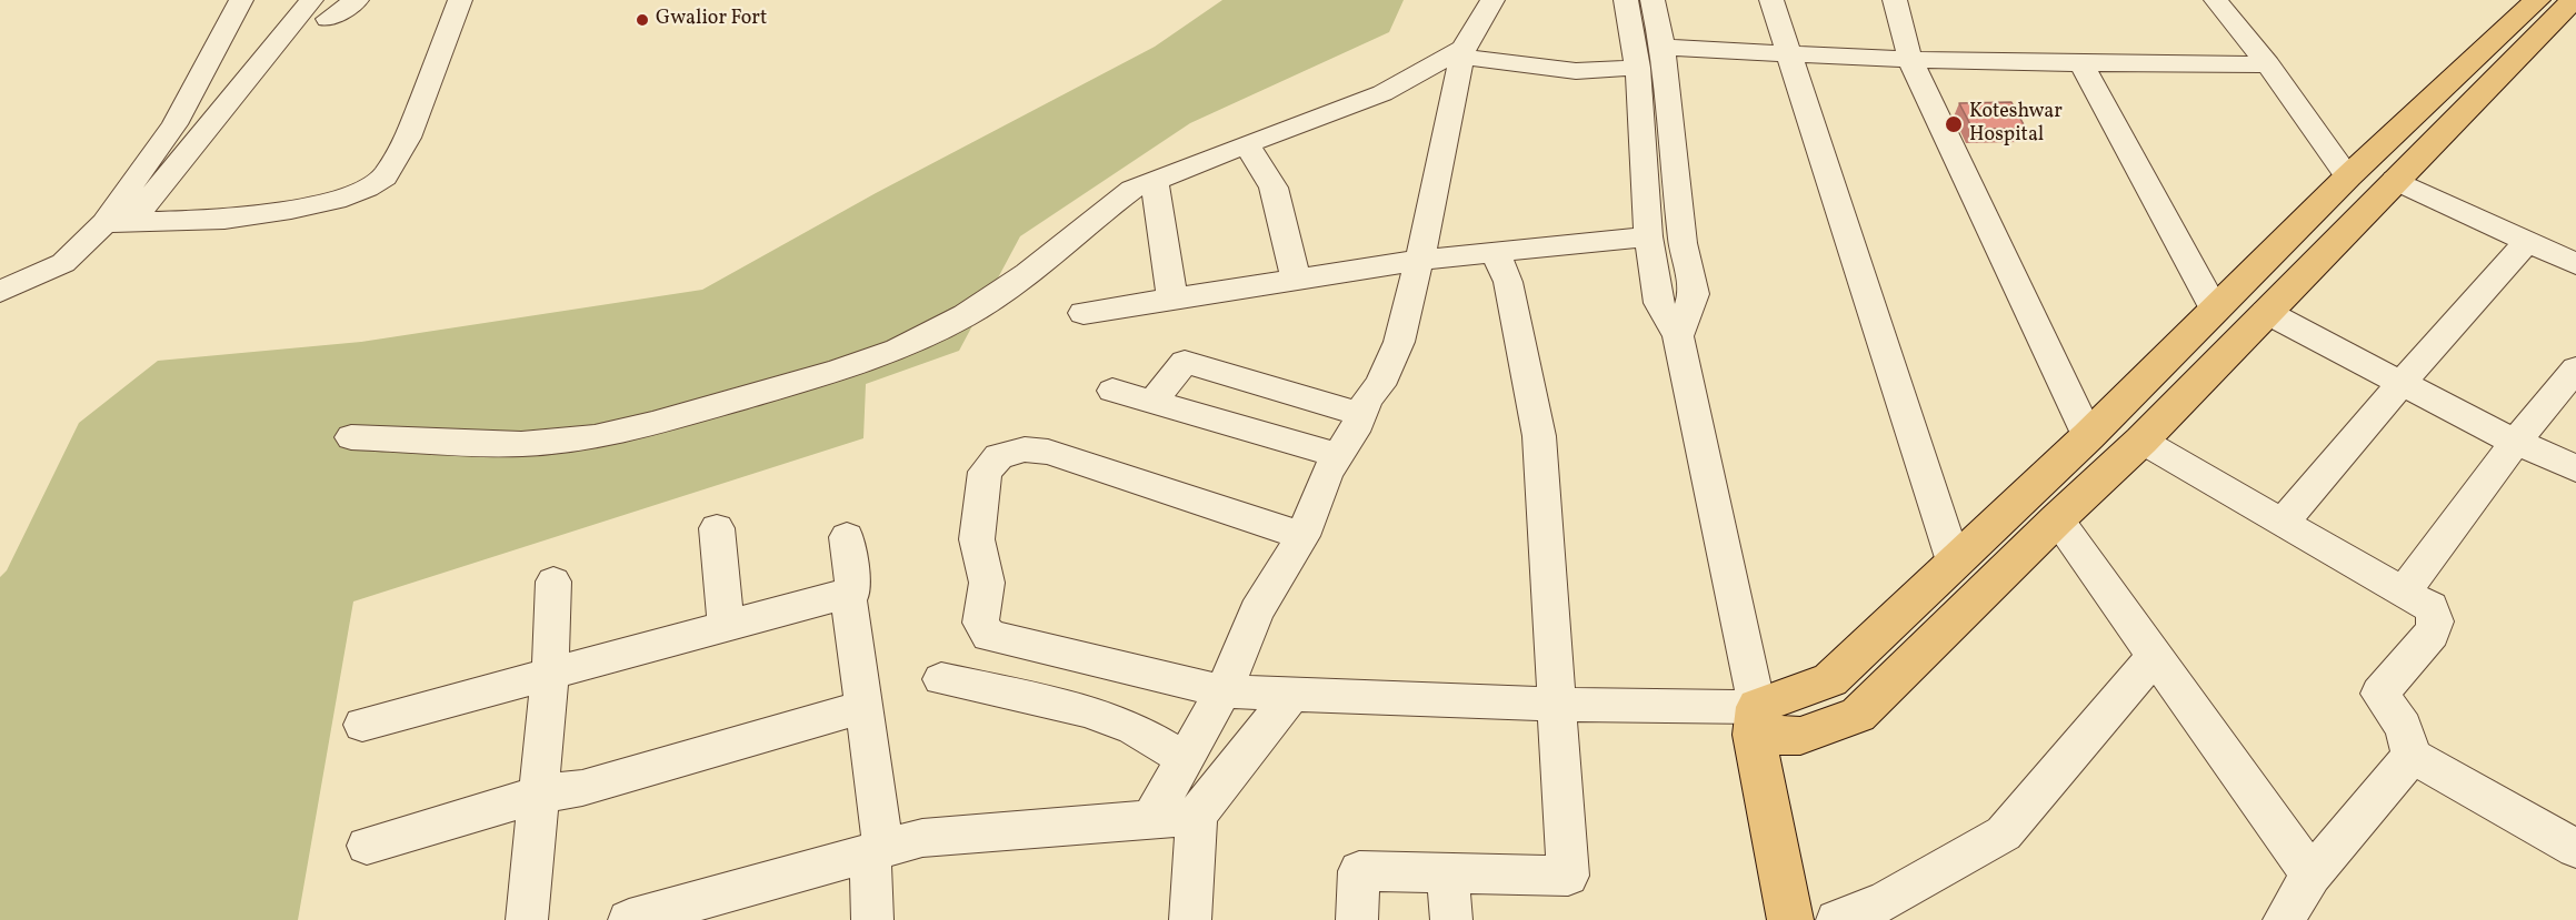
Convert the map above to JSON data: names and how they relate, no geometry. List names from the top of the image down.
{
  "places": ["Gwalior Fort", "Koteshwar Hospital"]
}
